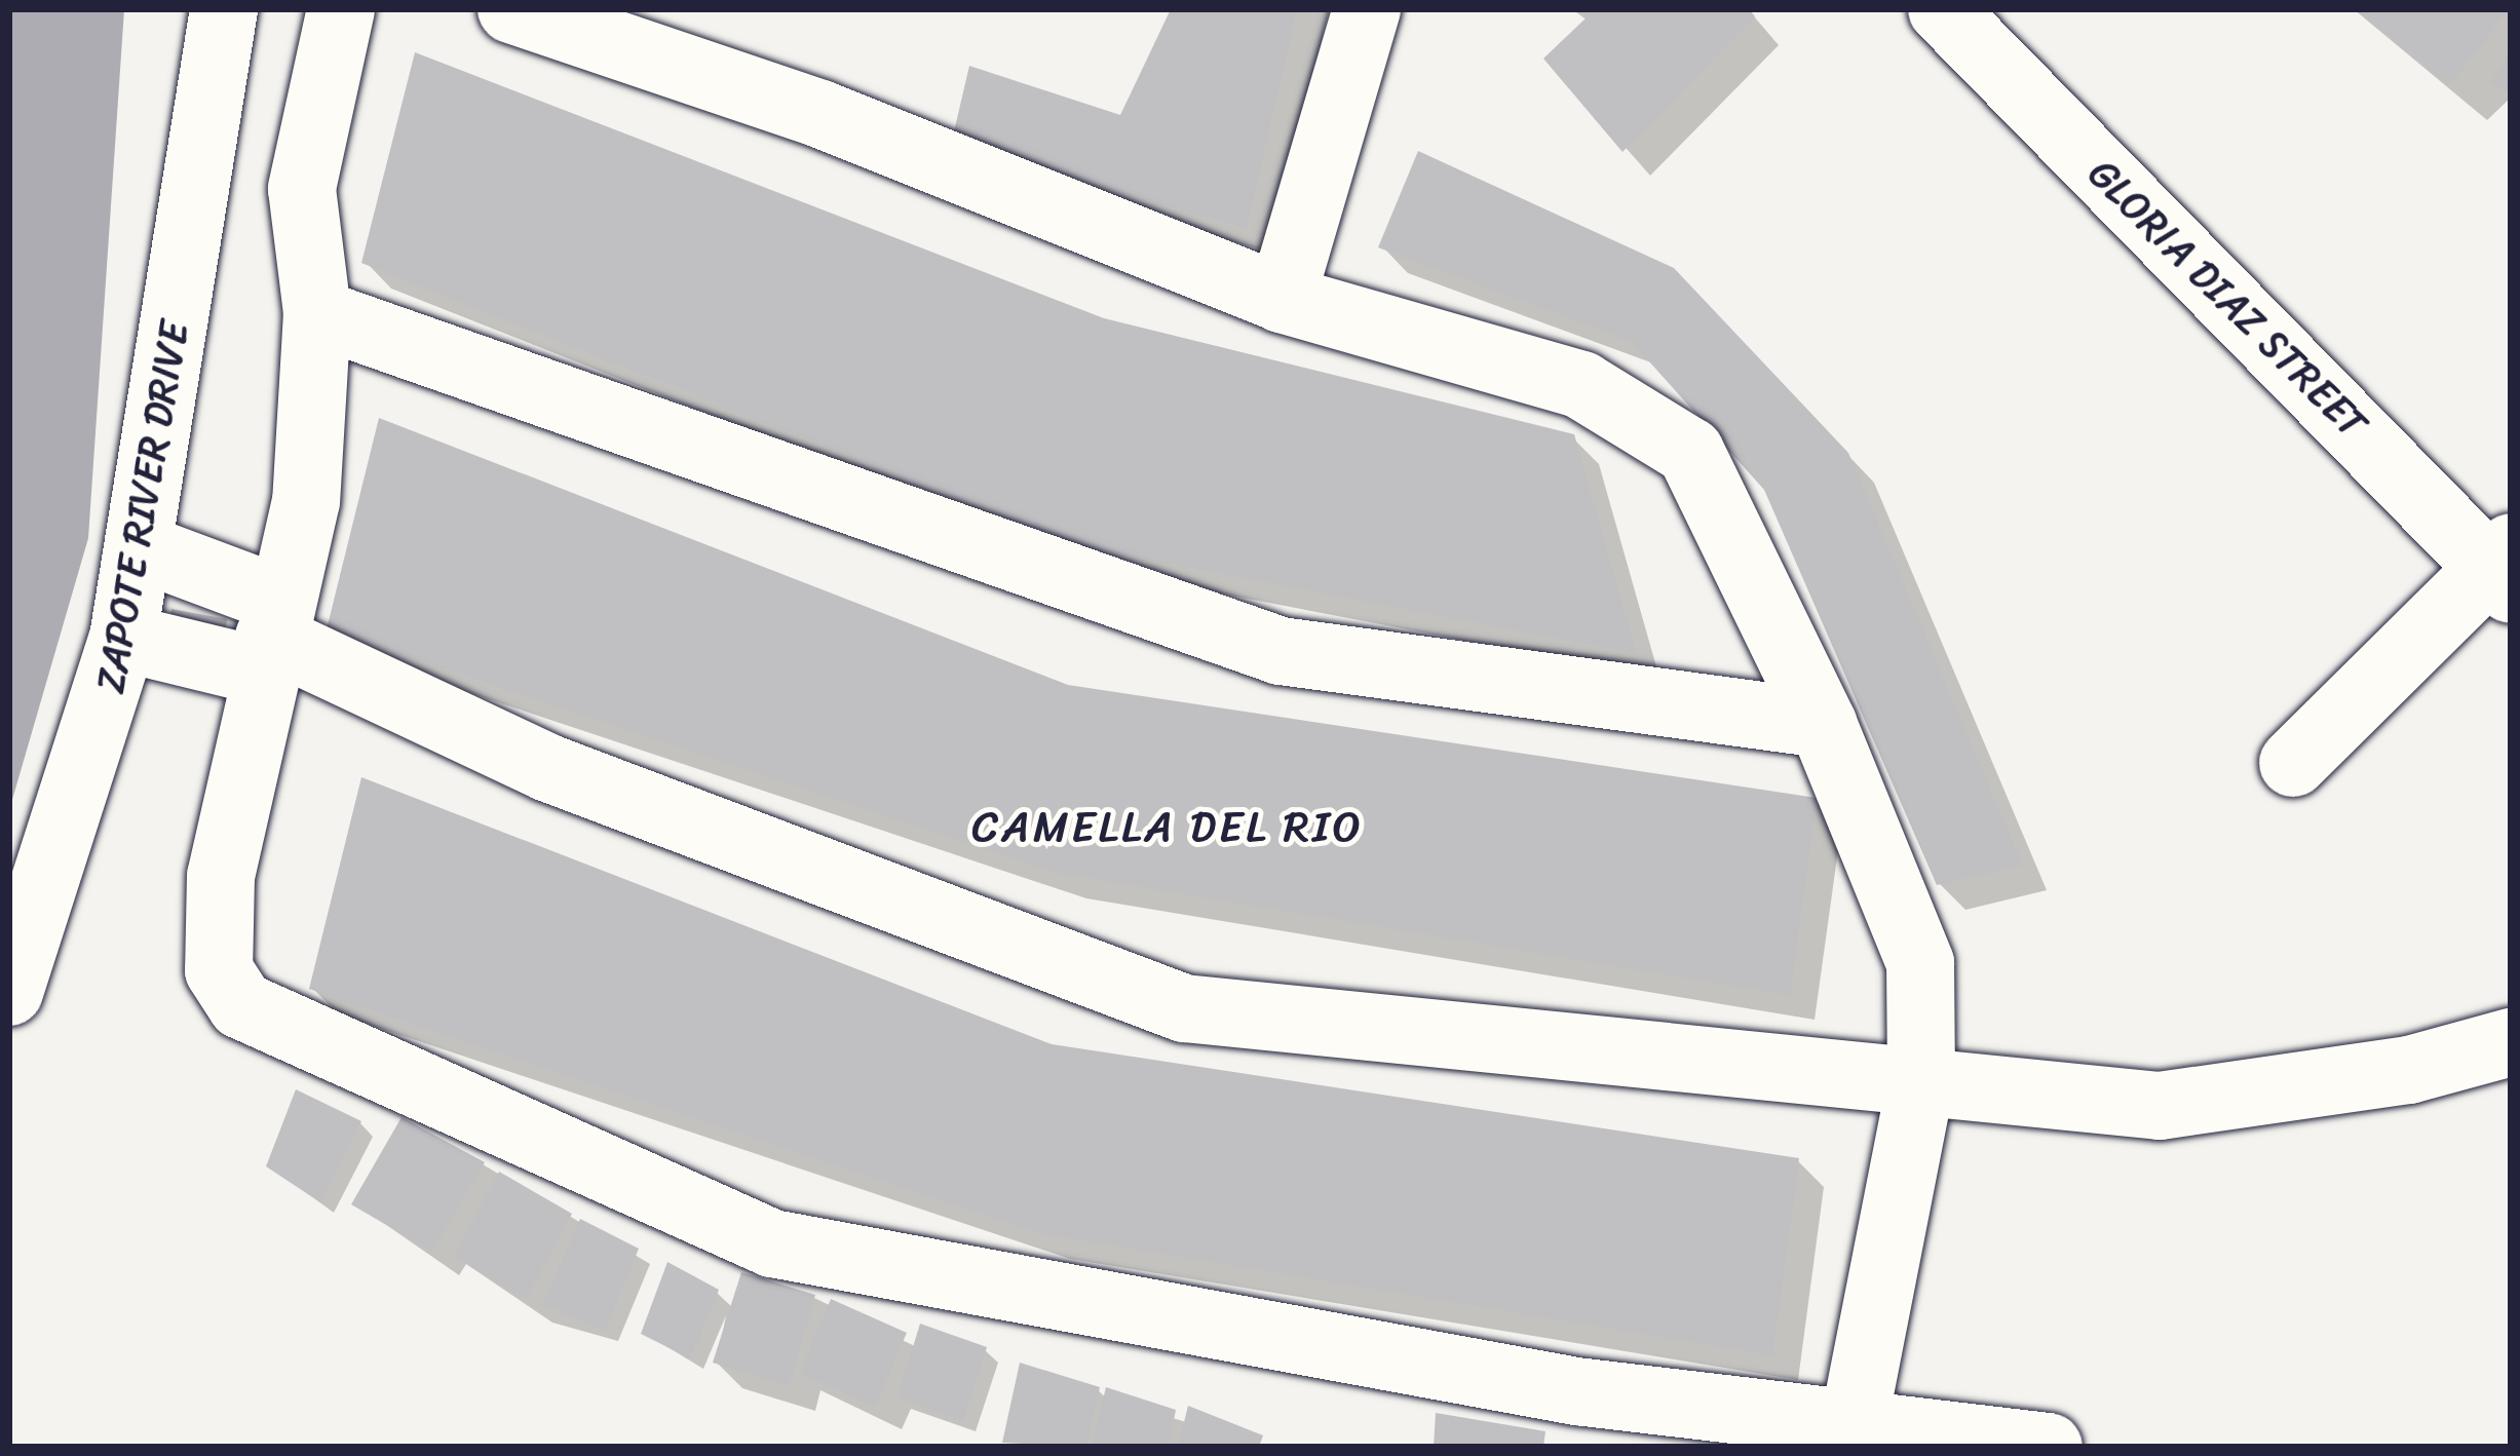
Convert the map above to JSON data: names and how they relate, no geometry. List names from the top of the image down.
{
  "streets": {
    "street": ["GLORIA DIAZ STREET", "ZAPOTE RIVER DRIVE"]
  },
  "districts": ["CAMELLA DEL RIO"]
}
